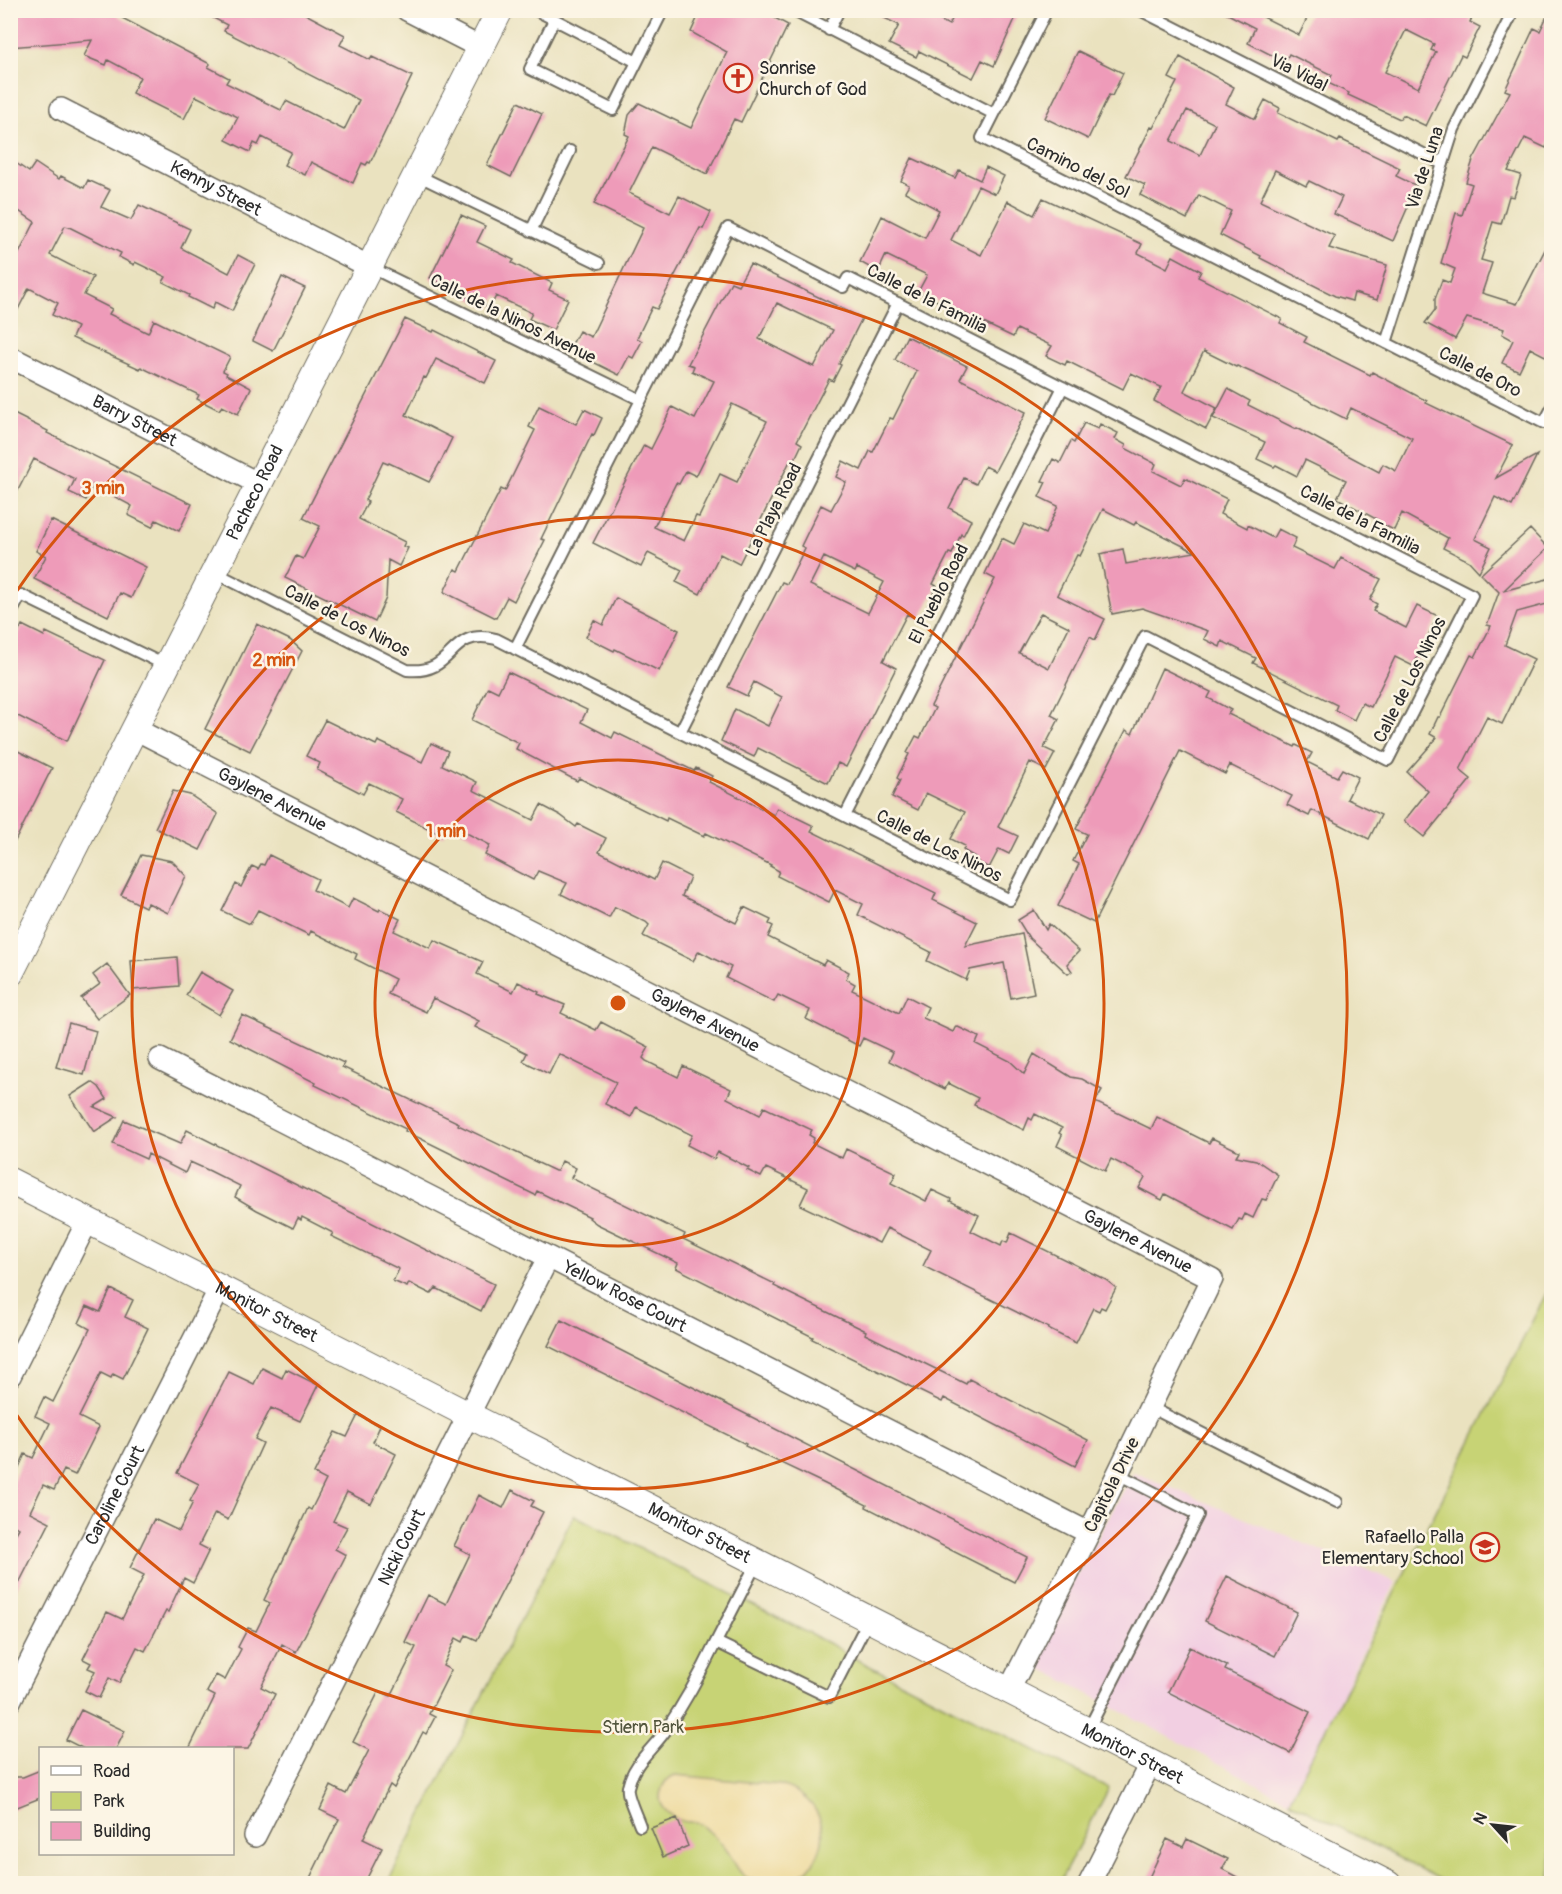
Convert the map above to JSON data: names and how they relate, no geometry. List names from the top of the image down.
{
  "streets": {
    "street": [
      "Kenny Street",
      "Barry Street",
      "Pacheco Road",
      "Gaylene Avenue",
      "Yellow Rose Court",
      "Monitor Street",
      "Capitola Drive",
      "Caroline Court",
      "Nicki Court"
    ],
    "lane": [
      "Via Vidal",
      "Camino del Sol",
      "Via de Luna",
      "Calle de la Familia",
      "Calle de la Ninos Avenue",
      "Calle de Oro",
      "La Playa Road",
      "El Pueblo Road",
      "Calle de Los Ninos"
    ]
  },
  "crossings": [
    ["Via Vidal", "Via de Luna"],
    ["Camino del Sol", "Via de Luna"],
    ["Camino del Sol", "Calle de Oro"],
    ["Via de Luna", "Calle de Oro"],
    ["Kenny Street", "Calle de la Ninos Avenue"],
    ["Kenny Street", "Pacheco Road"],
    ["Calle de la Familia", "Calle de la Ninos Avenue"],
    ["Calle de la Familia", "La Playa Road"],
    ["Calle de la Familia", "El Pueblo Road"],
    ["Calle de la Familia", "Calle de Los Ninos"],
    ["Calle de la Ninos Avenue", "Pacheco Road"],
    ["Barry Street", "Pacheco Road"],
    ["Pacheco Road", "Calle de Los Ninos"],
    ["Pacheco Road", "Gaylene Avenue"],
    ["La Playa Road", "Calle de Los Ninos"],
    ["El Pueblo Road", "Calle de Los Ninos"],
    ["Gaylene Avenue", "Capitola Drive"],
    ["Yellow Rose Court", "Capitola Drive"],
    ["Yellow Rose Court", "Nicki Court"],
    ["Monitor Street", "Capitola Drive"],
    ["Monitor Street", "Caroline Court"],
    ["Monitor Street", "Nicki Court"]
  ],
  "parks": ["Stiern Park"],
  "places": {
    "church": ["Sonrise Church of God"],
    "school or university": ["Rafaello Palla Elementary School"]
  },
  "legend": ["Road", "Park", "Building"],
  "north": "top left",
  "rings": ["3 min", "2 min", "1 min"]
}
